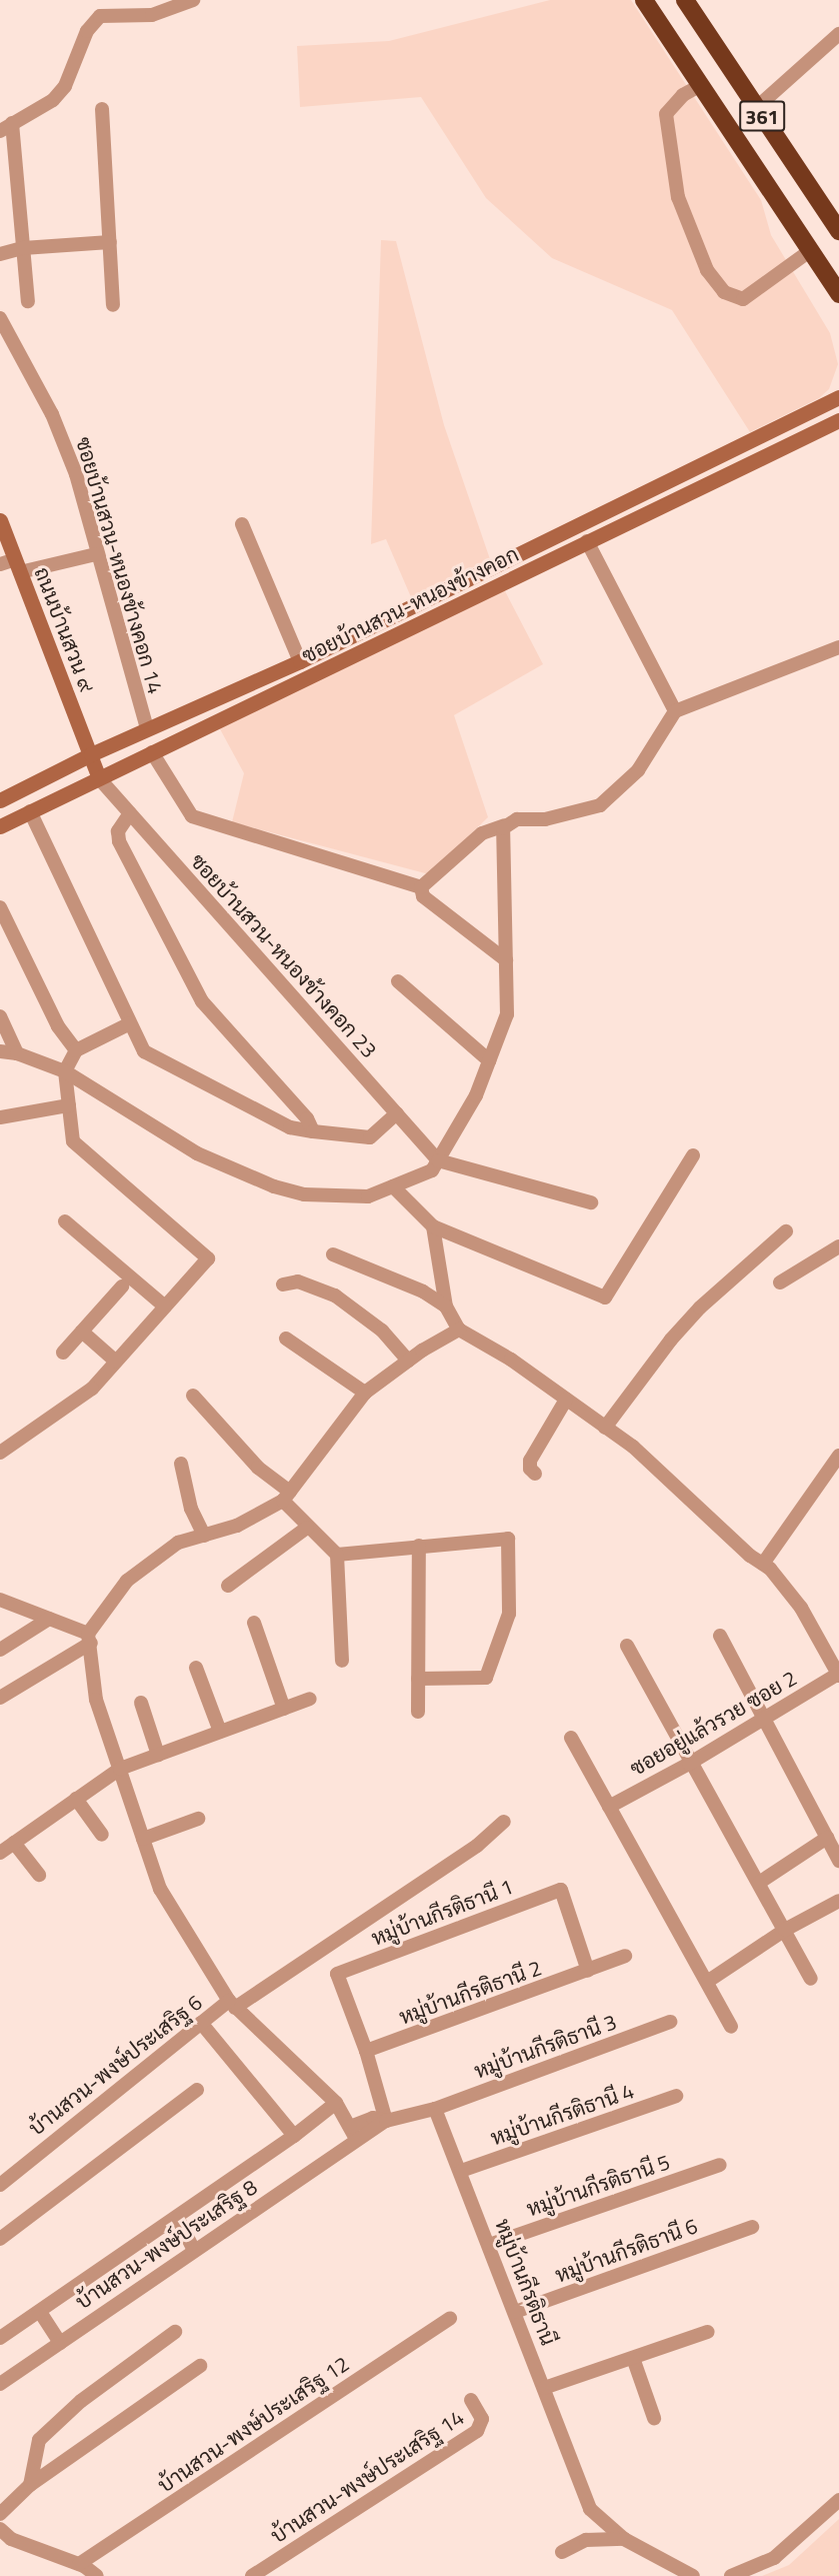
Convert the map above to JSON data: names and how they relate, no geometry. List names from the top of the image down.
{
  "streets": {
    "highway": ["361"],
    "main road": ["ซอยบ้านสวน-หนองข้างคอก", "ถนนบ้านสวน ๙"],
    "street": [
      "ซอยบ้านสวน-หนองข้างคอก 14",
      "ซอยบ้านสวน-หนองข้างคอก 23",
      "ซอยอยู่แล้วรวย ซอย 2",
      "หมู่บ้านกีรติธานี 1",
      "หมู่บ้านกีรติธานี 2",
      "หมู่บ้านกีรติธานี 3",
      "บ้านสวน-พงษ์ประเสริฐ 6",
      "หมู่บ้านกีรติธานี 4",
      "หมู่บ้านกีรติธานี 5",
      "บ้านสวน-พงษ์ประเสริฐ 8",
      "หมู่บ้านกีรติธานี 6",
      "หมู่บ้านกีรติธานี",
      "บ้านสวน-พงษ์ประเสริฐ 12",
      "บ้านสวน-พงษ์ประเสริฐ 14"
    ]
  },
  "crossings": [
    ["ซอยบ้านสวน-หนองข้างคอก 14", "ซอยบ้านสวน-หนองข้างคอก"],
    ["ซอยบ้านสวน-หนองข้างคอก", "ถนนบ้านสวน ๙"],
    ["ซอยบ้านสวน-หนองข้างคอก", "ซอยบ้านสวน-หนองข้างคอก 23"],
    ["ถนนบ้านสวน ๙", "ซอยบ้านสวน-หนองข้างคอก 23"],
    ["หมู่บ้านกีรติธานี 1", "หมู่บ้านกีรติธานี 2"],
    ["หมู่บ้านกีรติธานี 3", "หมู่บ้านกีรติธานี"],
    ["หมู่บ้านกีรติธานี 4", "หมู่บ้านกีรติธานี"],
    ["หมู่บ้านกีรติธานี 5", "หมู่บ้านกีรติธานี"],
    ["หมู่บ้านกีรติธานี 6", "หมู่บ้านกีรติธานี"]
  ]
}
